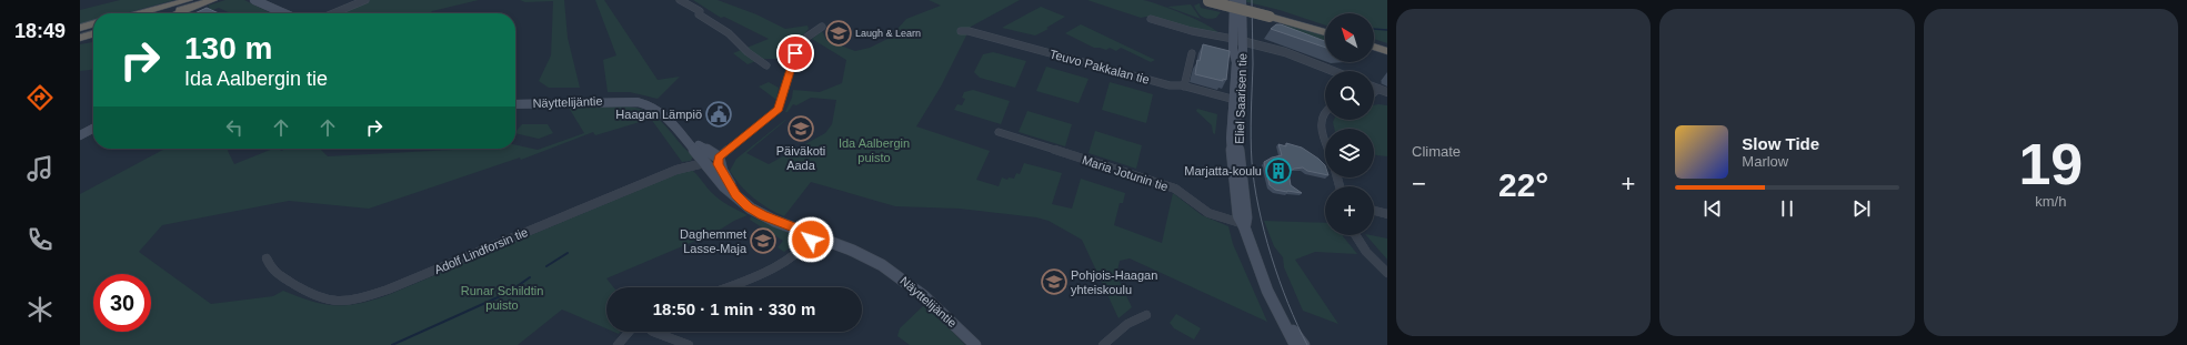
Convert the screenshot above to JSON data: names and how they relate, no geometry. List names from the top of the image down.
{
  "streets": {
    "main road": ["Eliel Saarisen tie", "Näyttelijäntie"],
    "street": ["Teuvo Pakkalan tie", "Maria Jotunin tie", "Adolf Lindforsin tie"]
  },
  "crossings": [
    ["Teuvo Pakkalan tie", "Eliel Saarisen tie"],
    ["Eliel Saarisen tie", "Maria Jotunin tie"],
    ["Näyttelijäntie", "Adolf Lindforsin tie"]
  ],
  "parks": ["Ida Aalbergin puisto", "Runar Schildtin puisto"],
  "places": {
    "school or university": [
      "Laugh & Learn",
      "Päiväkoti Aada",
      "Daghemmet Lasse-Maja",
      "Pohjois-Haagan yhteiskoulu"
    ],
    "public building": ["Haagan Lämpiö"],
    "building": ["Marjatta-koulu"]
  },
  "north": "top left",
  "page": {
    "tabs": "18:49",
    "tile": [
      "Climate",
      ["19", "km/h"]
    ],
    "map_buttons": "+",
    "turn": ["130 m", "Ida Aalbergin tie"],
    "song": ["Slow Tide", "Marlow"],
    "heat": ["−", "22°", "+"],
    "limit": "30",
    "trip": "18:50 · 1 min · 330 m"
  }
}
